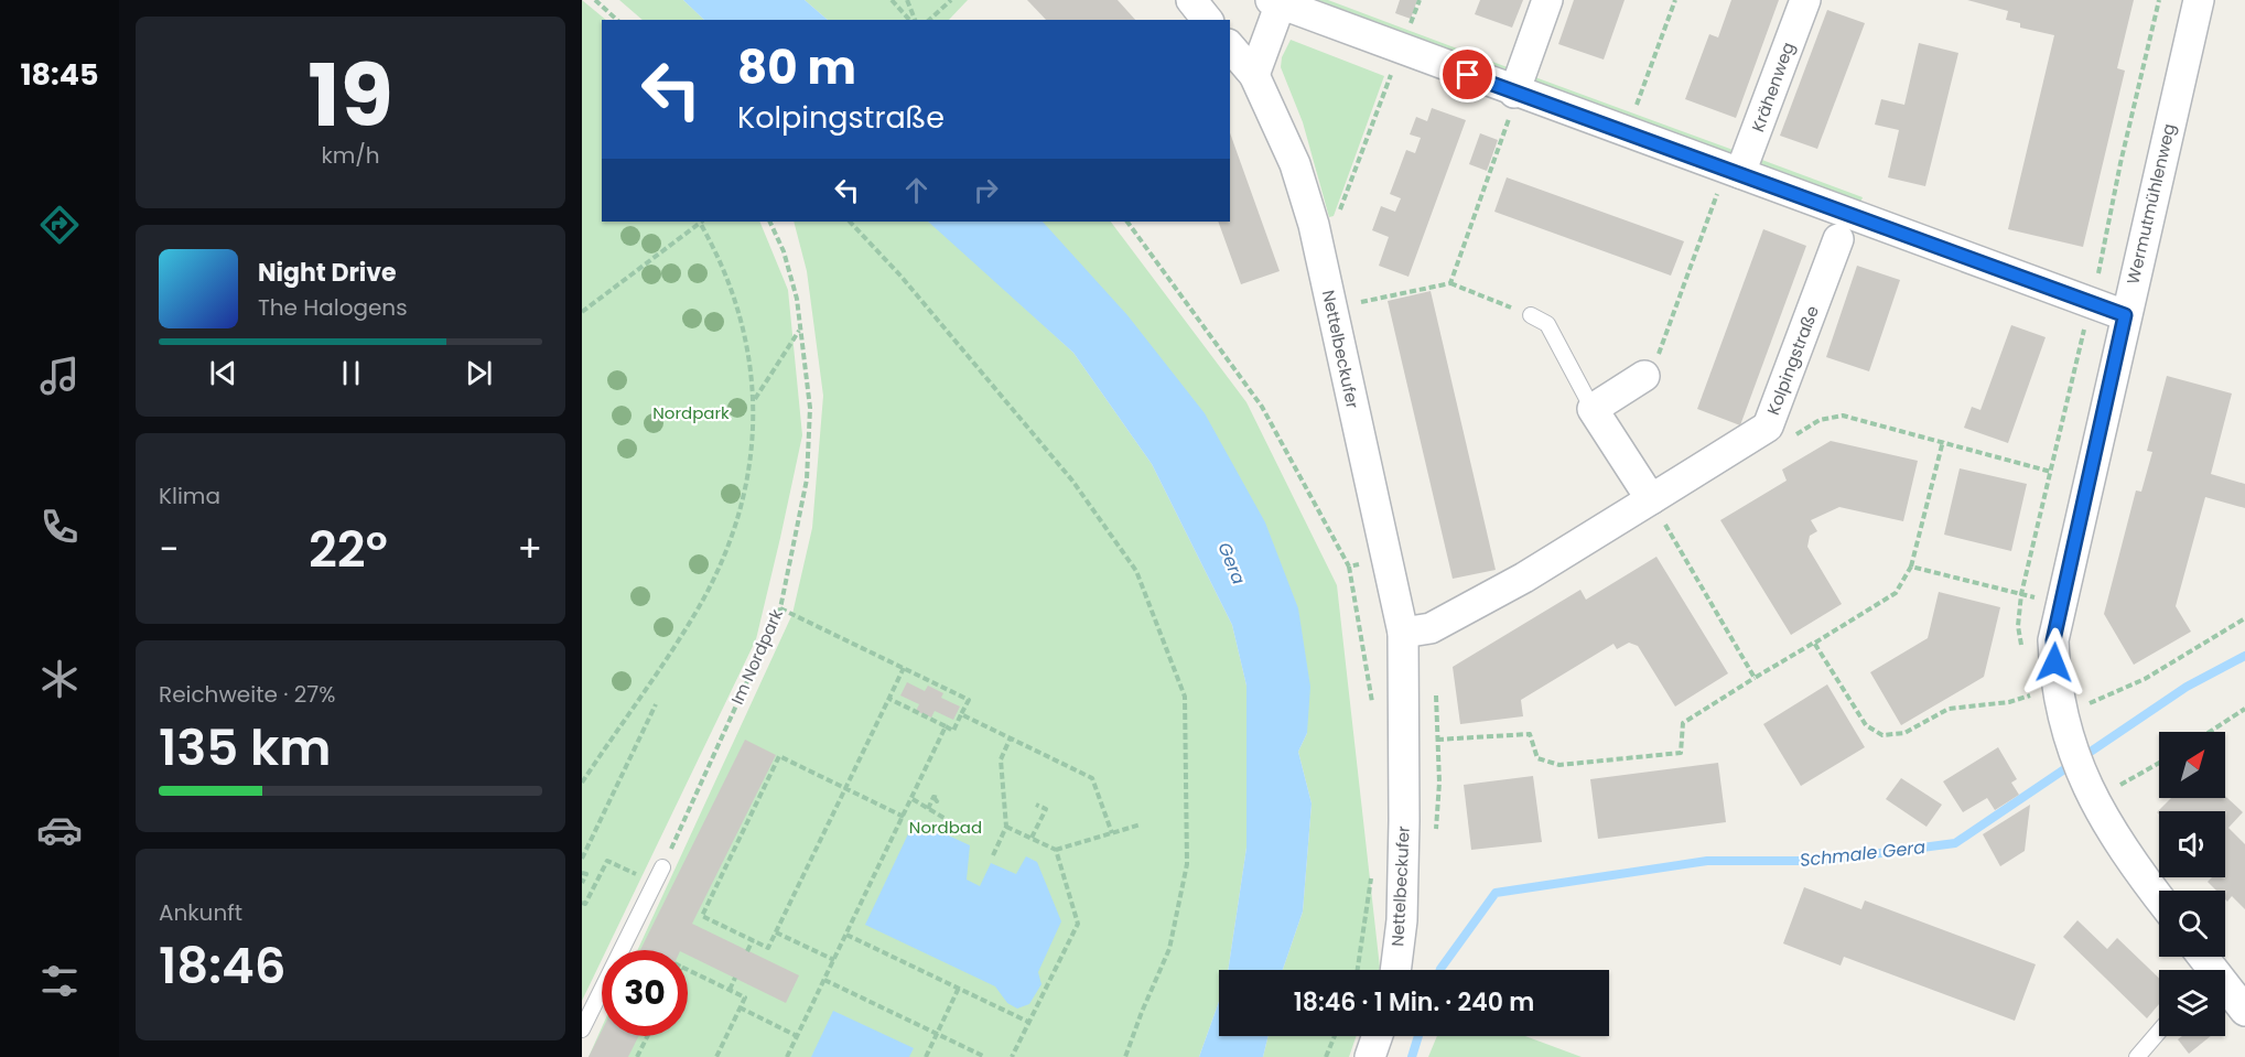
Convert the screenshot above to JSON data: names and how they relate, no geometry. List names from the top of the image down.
{
  "streets": {
    "street": [
      "Krähenweg",
      "Wermutmühlenweg",
      "Nettelbeckufer",
      "Kolpingstraße"
    ],
    "path": ["Im Nordpark"]
  },
  "water": ["Gera", "Schmale Gera"],
  "parks": ["Nordpark", "Nordbad"],
  "north": "top right",
  "page": {
    "tabs": "18:45",
    "tile": [
      ["19", "km/h"],
      "Klima",
      ["Reichweite · 27%", "135 km"],
      ["Ankunft", "18:46"]
    ],
    "turn": ["80 m", "Kolpingstraße"],
    "song": ["Night Drive", "The Halogens"],
    "heat": ["−", "22°", "+"],
    "limit": "30",
    "trip": "18:46 · 1 Min. · 240 m"
  }
}
